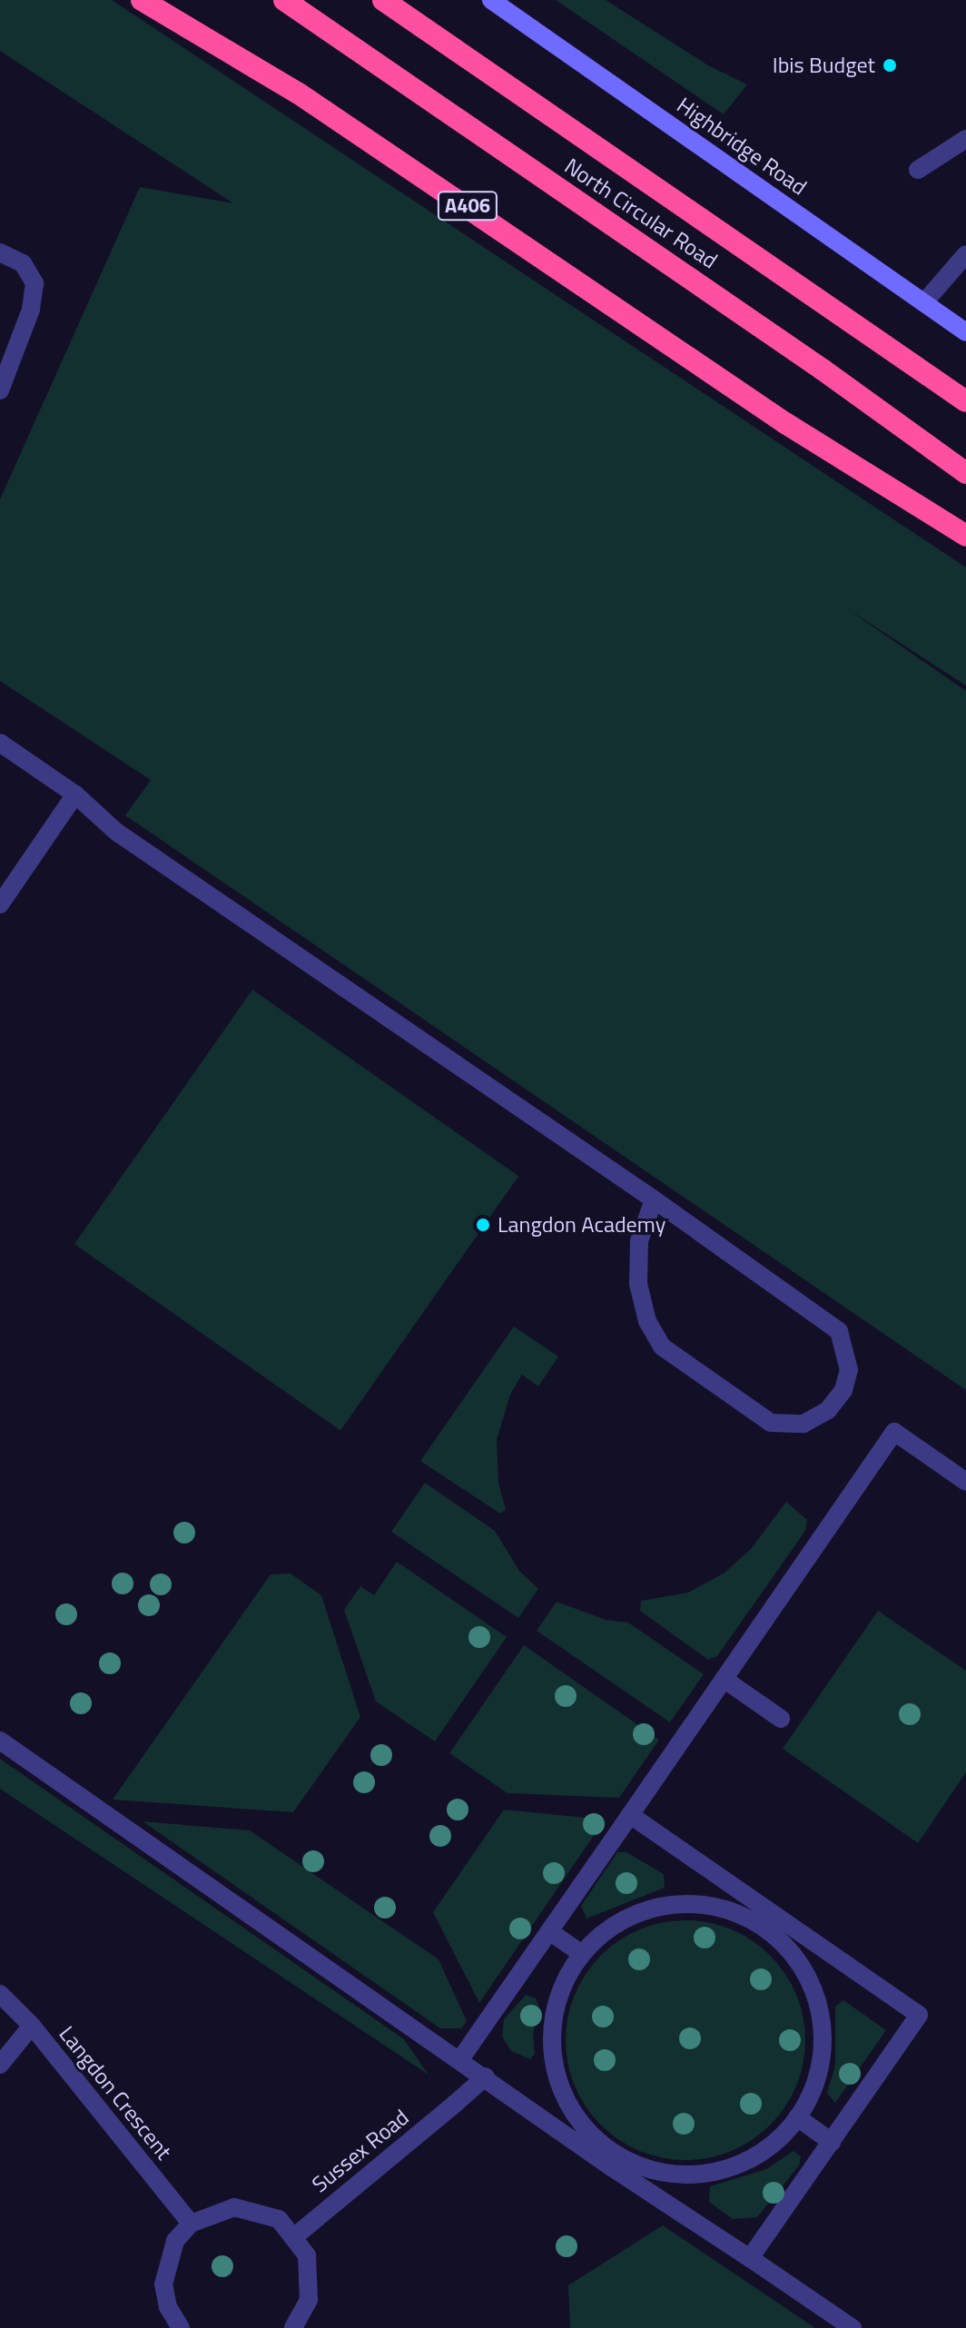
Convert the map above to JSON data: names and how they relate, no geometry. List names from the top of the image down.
{
  "streets": {
    "highway": ["A406", "North Circular Road"],
    "street": ["Highbridge Road", "Langdon Crescent", "Sussex Road"]
  },
  "places": ["Ibis Budget", "Langdon Academy"]
}
